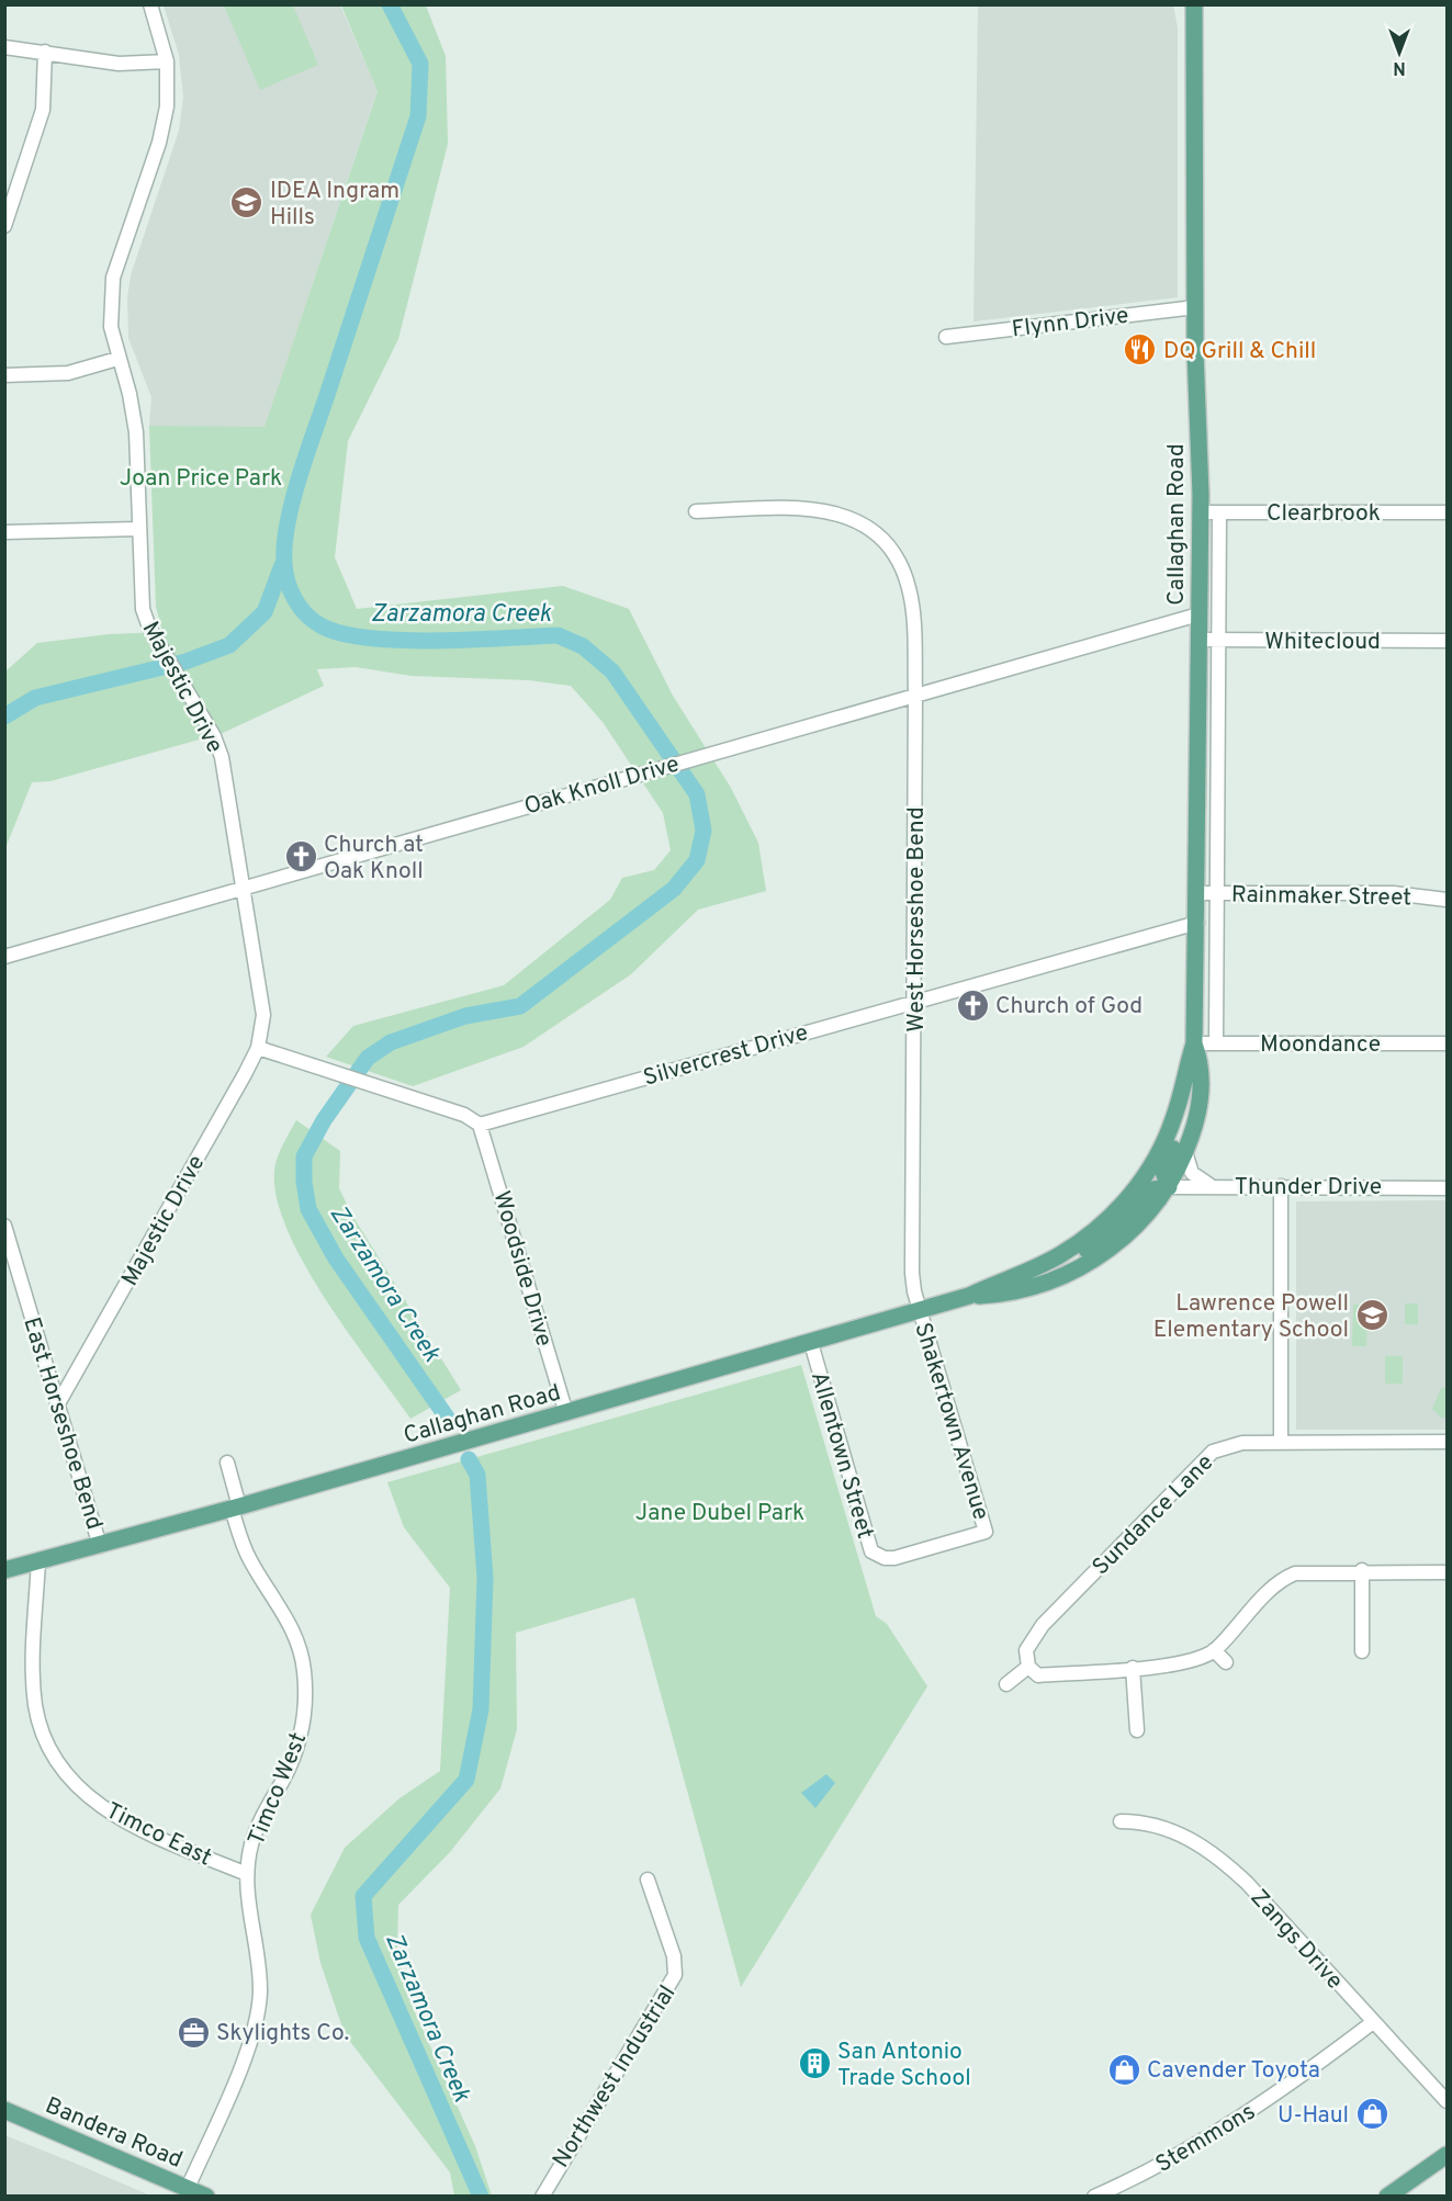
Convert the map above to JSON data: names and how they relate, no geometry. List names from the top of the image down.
{
  "streets": {
    "main road": ["Callaghan Road", "Bandera Road"],
    "street": [
      "Flynn Drive",
      "Clearbrook",
      "Whitecloud",
      "Majestic Drive",
      "Oak Knoll Drive",
      "Rainmaker Street",
      "West Horseshoe Bend",
      "Moondance",
      "Silvercrest Drive",
      "Thunder Drive",
      "Woodside Drive",
      "Shakertown Avenue",
      "East Horseshoe Bend",
      "Allentown Street",
      "Sundance Lane",
      "Timco West",
      "Timco East",
      "Zangs Drive",
      "Northwest Industrial",
      "Stemmons"
    ]
  },
  "crossings": [
    ["Flynn Drive", "Callaghan Road"],
    ["Clearbrook", "Callaghan Road"],
    ["Callaghan Road", "Whitecloud"],
    ["Callaghan Road", "Oak Knoll Drive"],
    ["Callaghan Road", "Rainmaker Street"],
    ["Callaghan Road", "West Horseshoe Bend"],
    ["Callaghan Road", "Moondance"],
    ["Callaghan Road", "Silvercrest Drive"],
    ["Callaghan Road", "Thunder Drive"],
    ["Callaghan Road", "Woodside Drive"],
    ["Callaghan Road", "Shakertown Avenue"],
    ["Callaghan Road", "East Horseshoe Bend"],
    ["Callaghan Road", "Allentown Street"],
    ["Callaghan Road", "Timco West"],
    ["Callaghan Road", "Timco East"],
    ["Majestic Drive", "Oak Knoll Drive"],
    ["Majestic Drive", "East Horseshoe Bend"],
    ["Oak Knoll Drive", "West Horseshoe Bend"],
    ["West Horseshoe Bend", "Silvercrest Drive"],
    ["West Horseshoe Bend", "Shakertown Avenue"],
    ["Silvercrest Drive", "Woodside Drive"],
    ["Shakertown Avenue", "Allentown Street"],
    ["Timco West", "Timco East"],
    ["Timco West", "Bandera Road"],
    ["Zangs Drive", "Stemmons"]
  ],
  "water": ["Zarzamora Creek"],
  "parks": ["Joan Price Park", "Jane Dubel Park"],
  "places": {
    "school or university": ["IDEA Ingram Hills", "Lawrence Powell Elementary School"],
    "restaurant": ["DQ Grill & Chill"],
    "church": ["Church at Oak Knoll", "Church of God"],
    "office": ["Skylights Co."],
    "building": ["San Antonio Trade School"],
    "shop": ["Cavender Toyota", "U-Haul"]
  },
  "north": "bottom"
}
